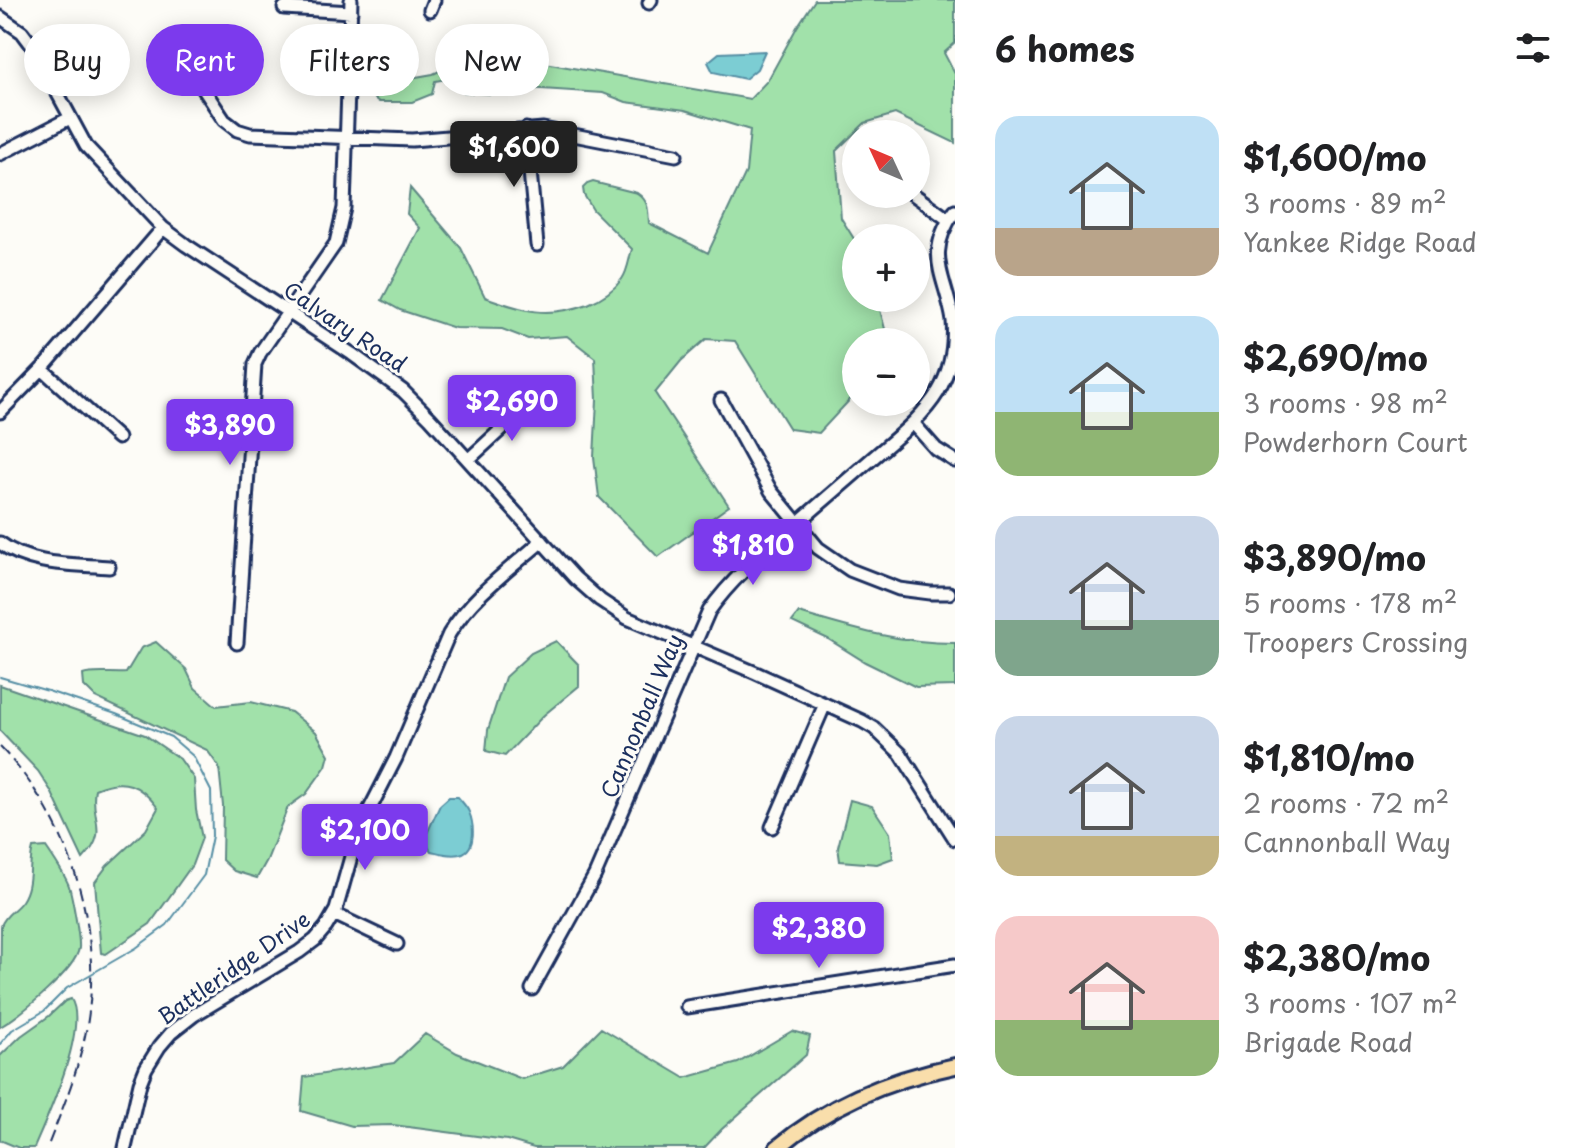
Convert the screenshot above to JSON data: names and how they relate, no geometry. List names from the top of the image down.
{
  "streets": {
    "street": ["Calvary Road", "Cannonball Way", "Battleridge Drive"]
  },
  "crossings": [
    ["Calvary Road", "Cannonball Way"],
    ["Calvary Road", "Battleridge Drive"]
  ],
  "north": "top left",
  "page": {
    "heading": "6 homes",
    "chip": [
      "Buy",
      "Rent",
      "Filters",
      "New"
    ],
    "list": [
      {
        "name": "$1,600/mo",
        "note": "3 rooms · 89 m² · Yankee Ridge Road"
      },
      {
        "name": "$2,690/mo",
        "note": "3 rooms · 98 m² · Powderhorn Court"
      },
      {
        "name": "$3,890/mo",
        "note": "5 rooms · 178 m² · Troopers Crossing"
      },
      {
        "name": "$1,810/mo",
        "note": "2 rooms · 72 m² · Cannonball Way"
      },
      {
        "name": "$2,380/mo",
        "note": "3 rooms · 107 m² · Brigade Road"
      }
    ],
    "map_buttons": ["+", "−"],
    "price": [
      "$1,600",
      "$2,690",
      "$3,890",
      "$1,810",
      "$2,100",
      "$2,380"
    ]
  }
}
